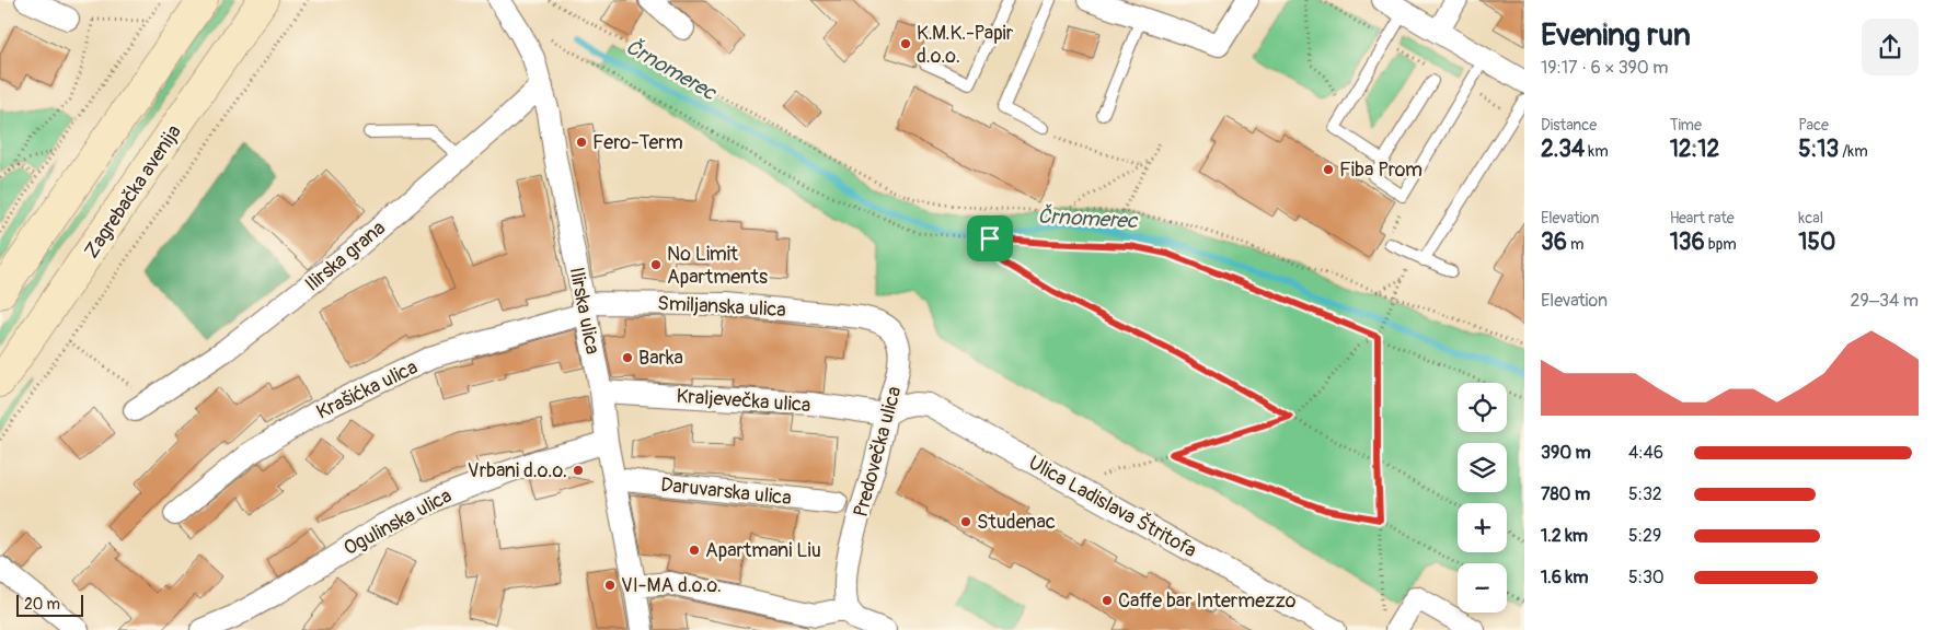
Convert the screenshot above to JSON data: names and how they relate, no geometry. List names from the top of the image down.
{
  "streets": {
    "main road": ["Zagrebačka avenija"],
    "street": [
      "Ilirska grana",
      "Smiljanska ulica",
      "Ilirska ulica",
      "Krašićka ulica",
      "Kraljevečka ulica",
      "Predovečka ulica",
      "Daruvarska ulica",
      "Ulica Ladislava Štritofa",
      "Ogulinska ulica"
    ]
  },
  "crossings": [
    ["Ilirska grana", "Ilirska ulica"],
    ["Smiljanska ulica", "Ilirska ulica"],
    ["Smiljanska ulica", "Krašićka ulica"],
    ["Smiljanska ulica", "Predovečka ulica"],
    ["Ilirska ulica", "Krašićka ulica"],
    ["Ilirska ulica", "Kraljevečka ulica"],
    ["Ilirska ulica", "Daruvarska ulica"],
    ["Ilirska ulica", "Ogulinska ulica"],
    ["Kraljevečka ulica", "Predovečka ulica"],
    ["Kraljevečka ulica", "Ulica Ladislava Štritofa"],
    ["Predovečka ulica", "Ulica Ladislava Štritofa"]
  ],
  "water": ["Črnomerec"],
  "places": [
    "K.M.K.-Papir d.o.o.",
    "Fero-Term",
    "Fiba Prom",
    "No Limit Apartments",
    "Barka",
    "Vrbani d.o.o.",
    "Studenac",
    "Apartmani Liu",
    "VI-MA d.o.o.",
    "Caffe bar Intermezzo"
  ],
  "scale_bar": "20 m",
  "page": {
    "heading": ["Evening run", "19:17 · 6 × 390 m"],
    "stats": [
      ["Distance", "2.34 km"],
      ["Time", "12:12"],
      ["Pace", "5:13 /km"],
      ["Elevation", "36 m"],
      ["Heart rate", "136 bpm"],
      ["kcal", "150"]
    ],
    "chart": ["Elevation", "29–34 m"],
    "map_buttons": ["+", "−"],
    "list": [
      {
        "name": "390 m",
        "note": "4:46"
      },
      {
        "name": "780 m",
        "note": "5:32"
      },
      {
        "name": "1.2 km",
        "note": "5:29"
      },
      {
        "name": "1.6 km",
        "note": "5:30"
      }
    ],
    "scale": "20 m"
  }
}
